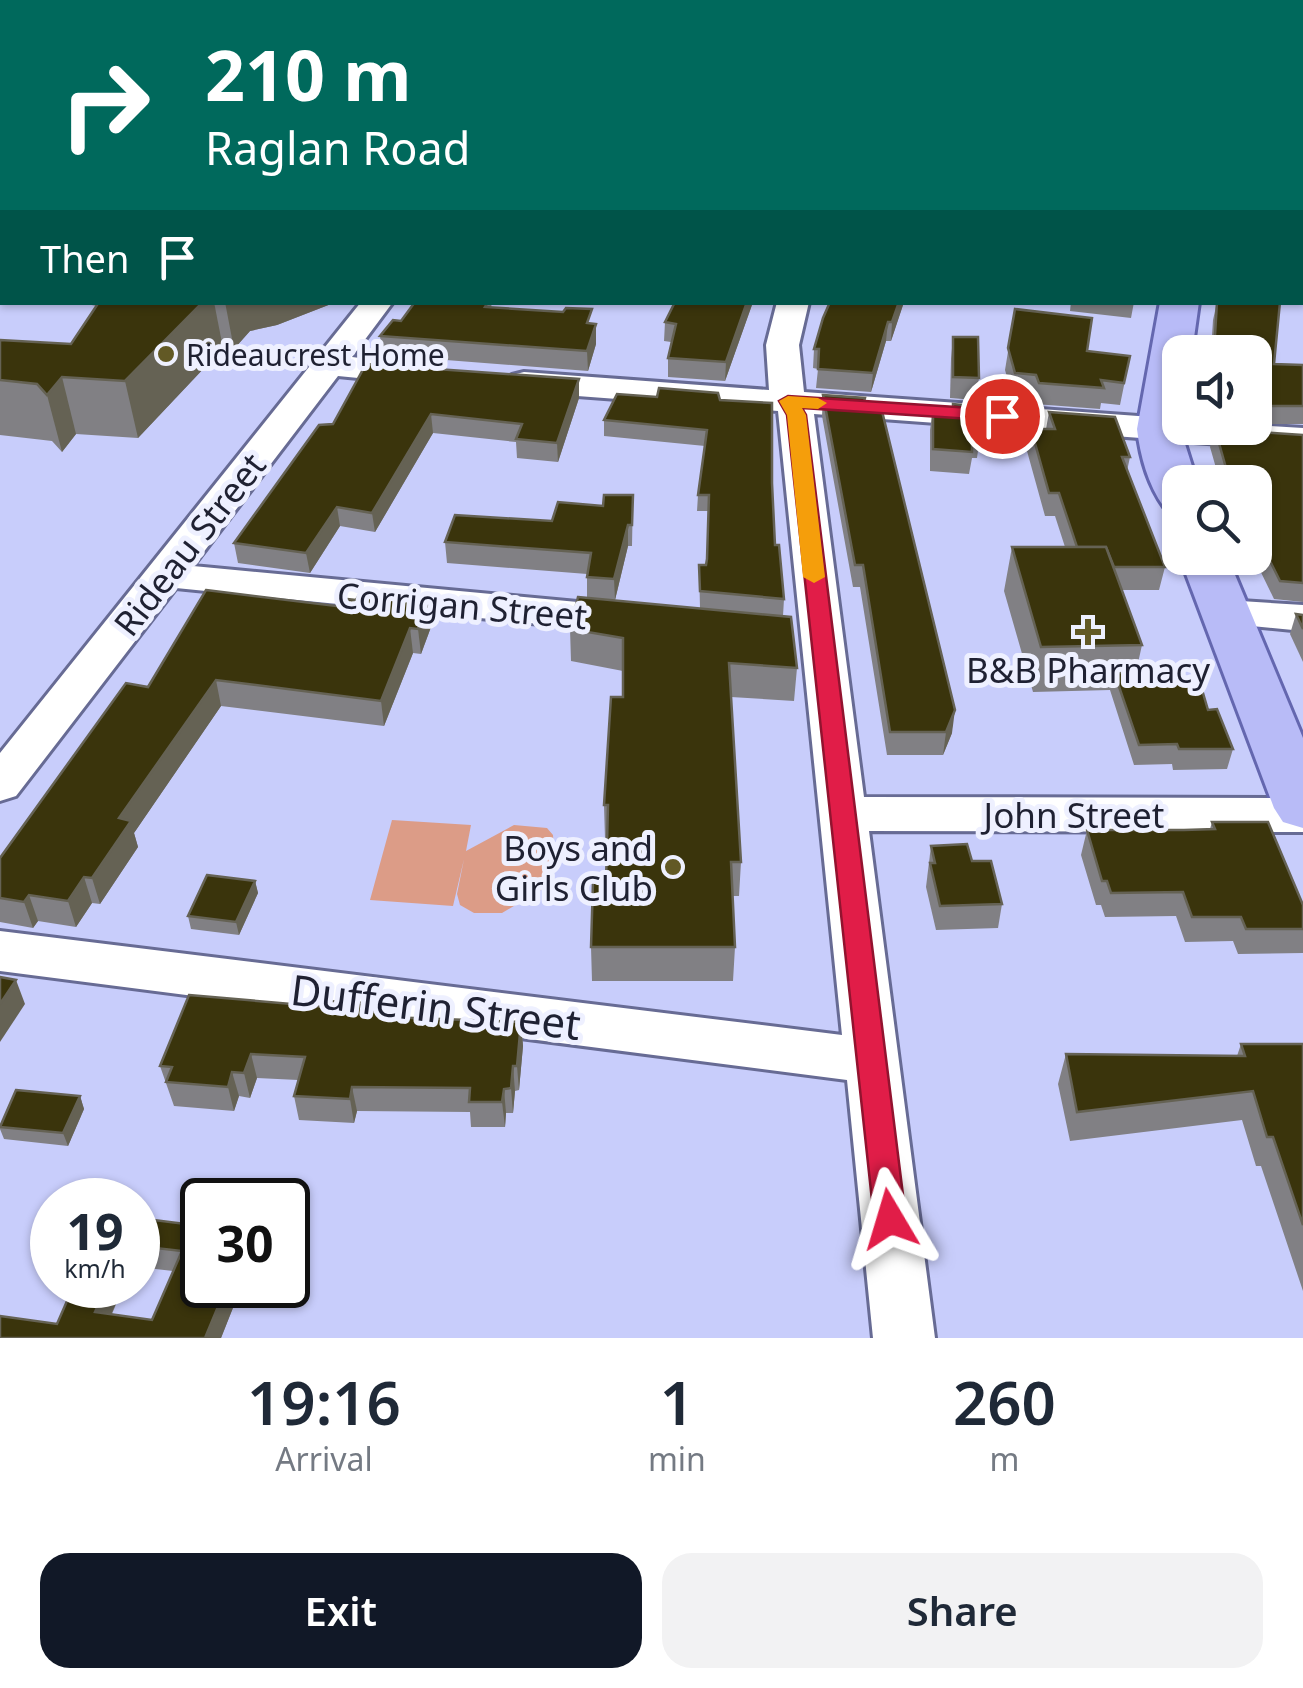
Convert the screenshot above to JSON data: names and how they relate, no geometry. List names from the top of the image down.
{
  "streets": {
    "street": [
      "Rideau Street",
      "Corrigan Street",
      "John Street",
      "Dufferin Street"
    ]
  },
  "crossings": [
    ["Rideau Street", "Corrigan Street"]
  ],
  "places": {
    "other": ["Rideaucrest Home", "Boys and Girls Club"],
    "health": ["B&B Pharmacy"]
  },
  "page": {
    "turn": ["210 m", "Raglan Road"],
    "then": "Then",
    "speed": "19 km/h",
    "limit": "30",
    "eta": [
      "19:16",
      "Arrival",
      "1",
      "min",
      "260",
      "m"
    ],
    "buttons": ["Exit", "Share"]
  }
}
